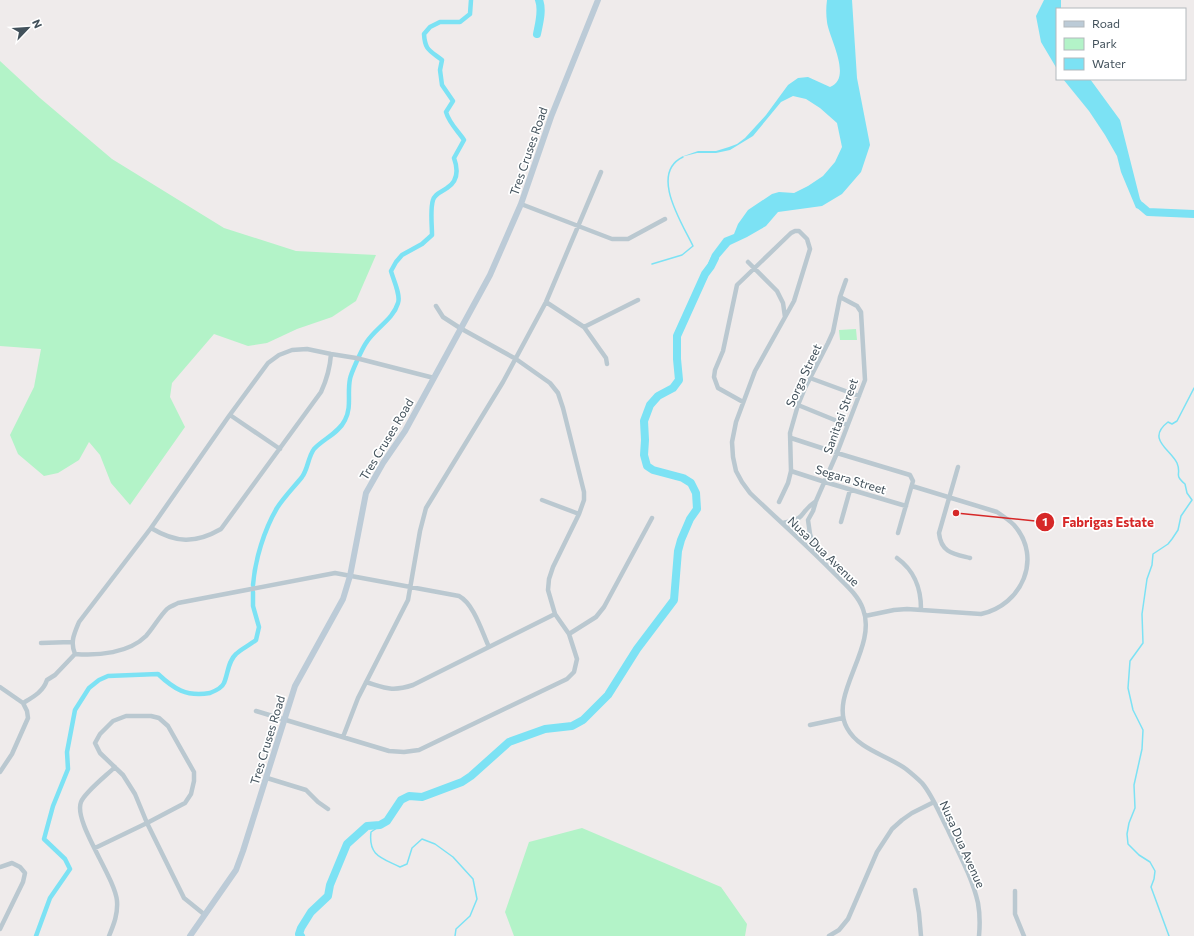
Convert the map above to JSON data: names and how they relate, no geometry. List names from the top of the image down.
{
  "streets": {
    "main road": ["Tres Cruses Road"],
    "street": [
      "Sorga Street",
      "Sanitasi Street",
      "Segara Street",
      "Nusa Dua Avenue"
    ]
  },
  "crossings": [
    ["Sorga Street", "Sanitasi Street"],
    ["Sorga Street", "Segara Street"],
    ["Sanitasi Street", "Segara Street"],
    ["Sanitasi Street", "Nusa Dua Avenue"]
  ],
  "places": ["Fabrigas Estate"],
  "legend": ["Road", "Park", "Water"],
  "north": "top right"
}
